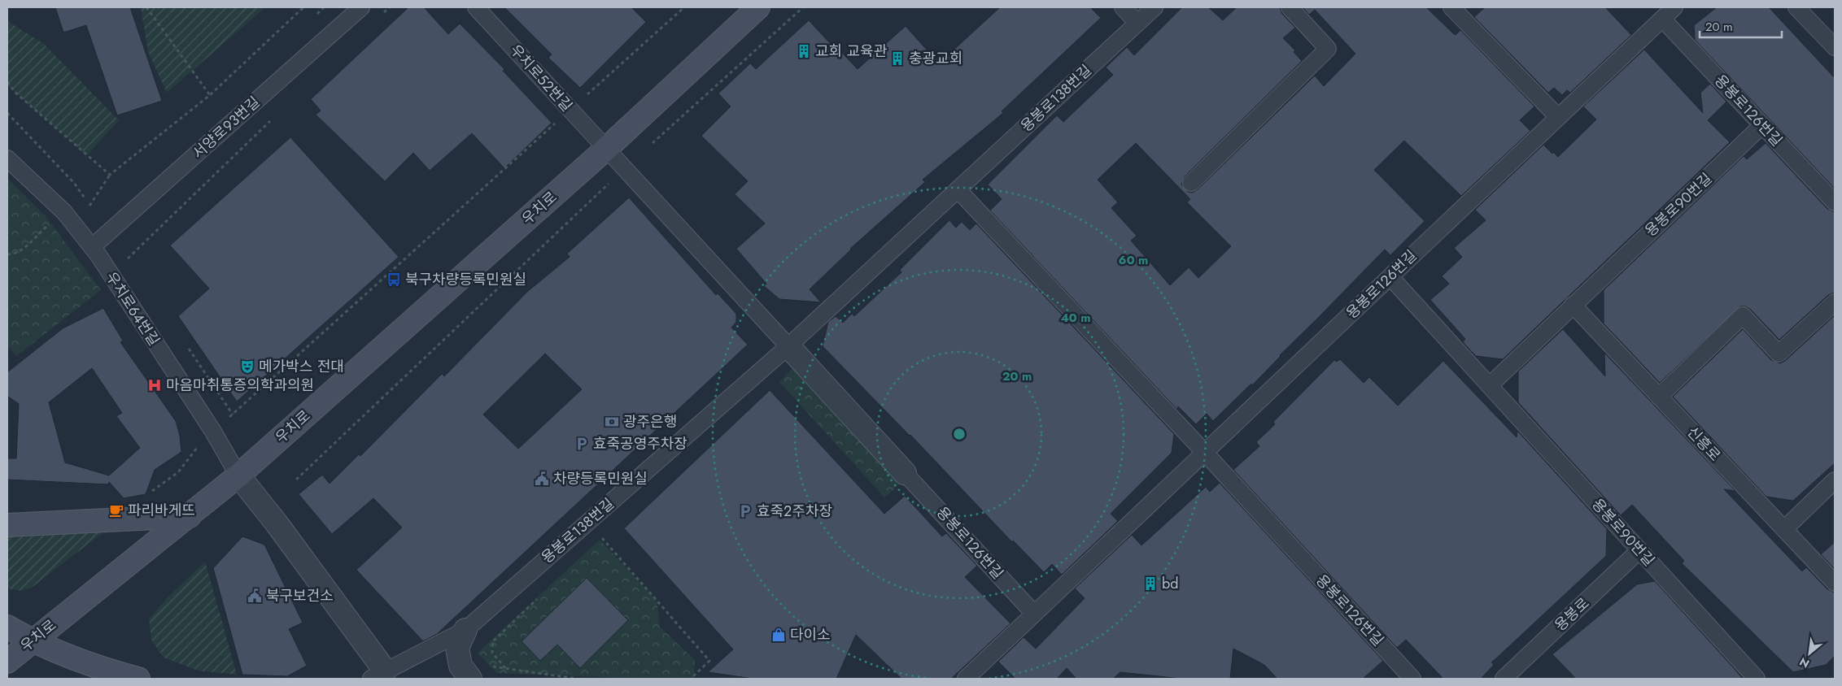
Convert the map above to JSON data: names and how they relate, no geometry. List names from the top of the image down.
{
  "streets": {
    "main road": ["우치로"],
    "lane": [
      "우치로52번길",
      "용봉로138번길",
      "용봉로126번길",
      "서양로93번길",
      "용봉로90번길",
      "우치로64번길",
      "신흥로",
      "용봉로"
    ]
  },
  "crossings": [
    ["우치로52번길", "우치로"],
    ["용봉로138번길", "용봉로126번길"],
    ["용봉로126번길", "용봉로90번길"],
    ["서양로93번길", "우치로64번길"],
    ["용봉로90번길", "신흥로"],
    ["용봉로90번길", "용봉로"],
    ["우치로", "우치로64번길"]
  ],
  "places": {
    "building": ["교회 교육관", "충광교회", "bd"],
    "bus stop": ["북구차량등록민원실"],
    "theatre": ["메가박스 전대"],
    "hospital": ["마음마취통증의학과의원"],
    "bank": ["광주은행"],
    "parking": ["효죽공영주차장", "효죽2주차장"],
    "public building": ["차량등록민원실", "북구보건소"],
    "cafe": ["파리바게뜨"],
    "shop": ["다이소"]
  },
  "scale_bar": "20 m",
  "north": "bottom left",
  "rings": ["60 m", "40 m", "20 m"]
}
